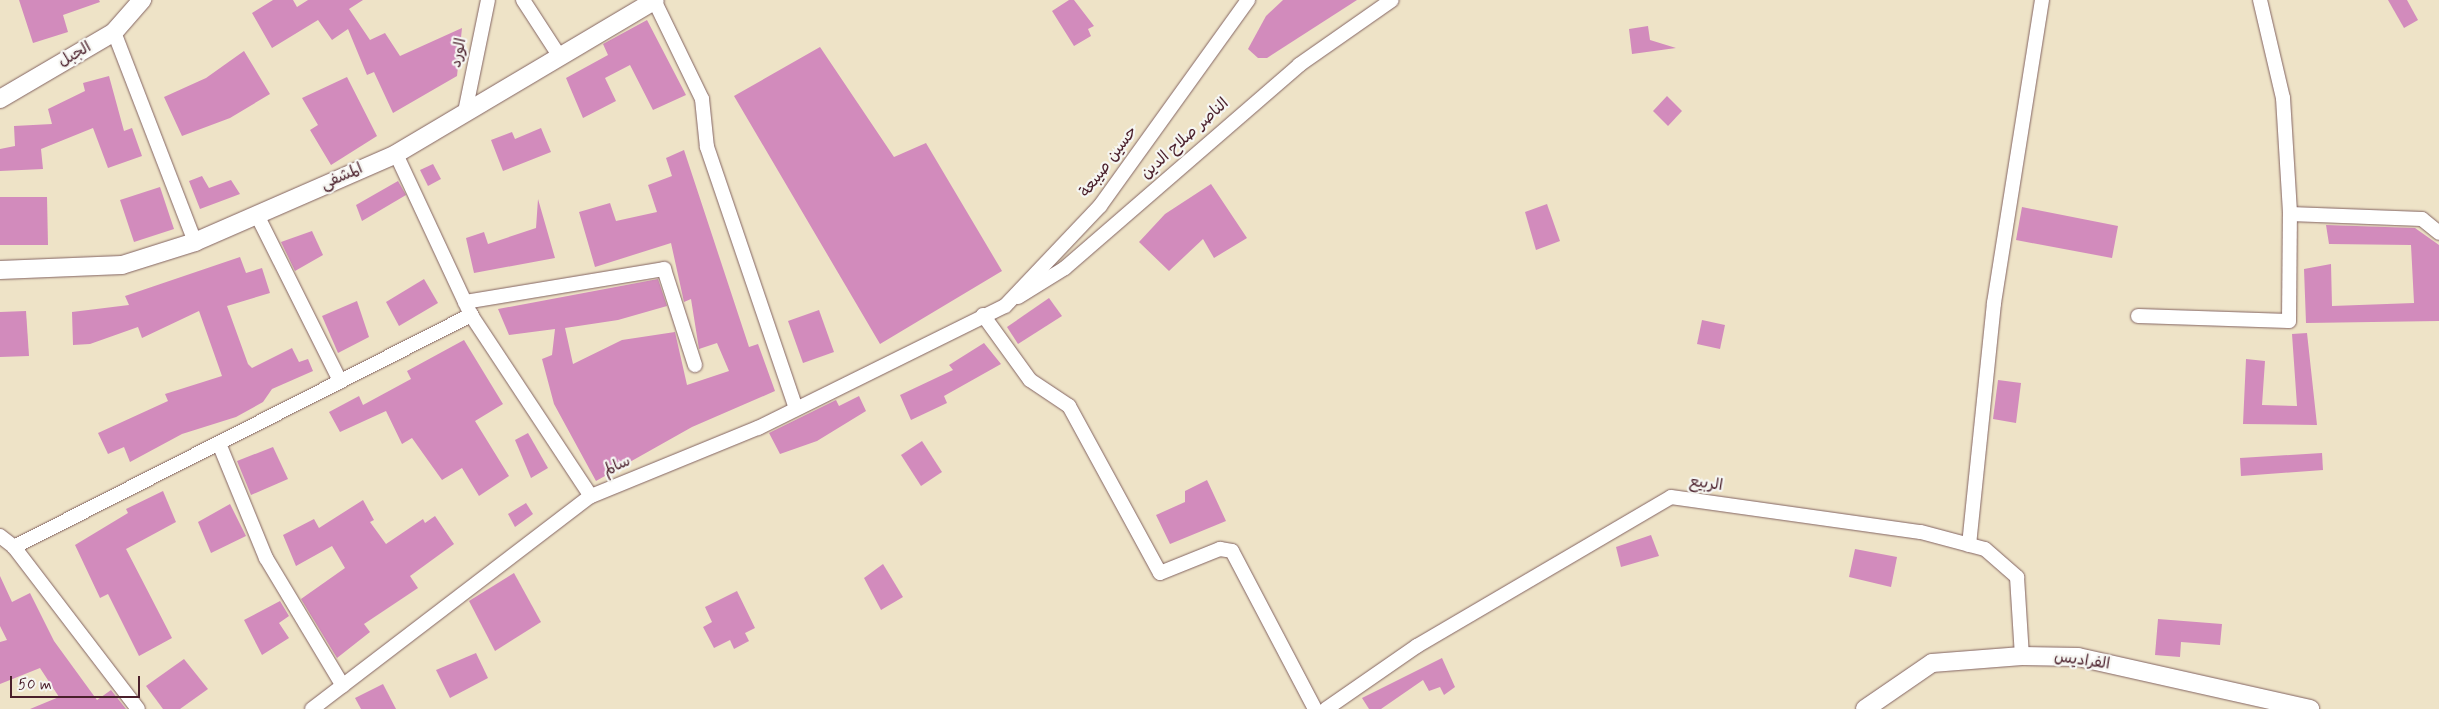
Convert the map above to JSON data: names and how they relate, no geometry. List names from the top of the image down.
{
  "streets": {
    "street": [
      "الورد",
      "الجبل",
      "الناصر صلاح الدين",
      "حسين صيبعة",
      "المشفى",
      "سالم",
      "الربيع",
      "الفراديس"
    ]
  },
  "crossings": [
    ["الورد", "المشفى"],
    ["الناصر صلاح الدين", "حسين صيبعة"],
    ["حسين صيبعة", "سالم"],
    ["الربيع", "الفراديس"]
  ],
  "scale_bar": "50 m"
}
